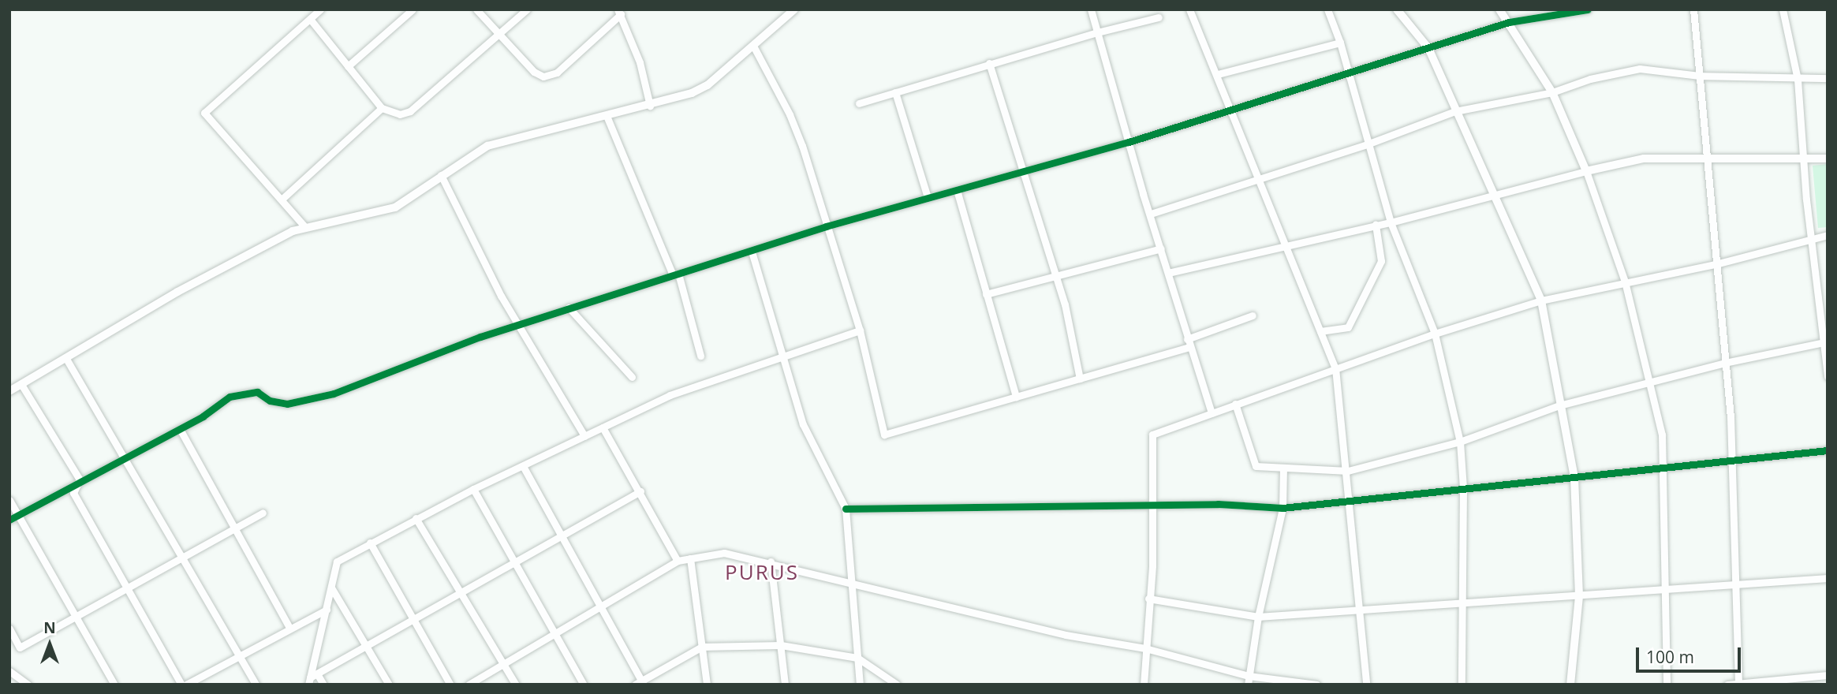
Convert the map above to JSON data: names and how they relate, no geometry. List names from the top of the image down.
{
  "districts": ["PURUS"],
  "scale_bar": "100 m",
  "north": "top"
}
